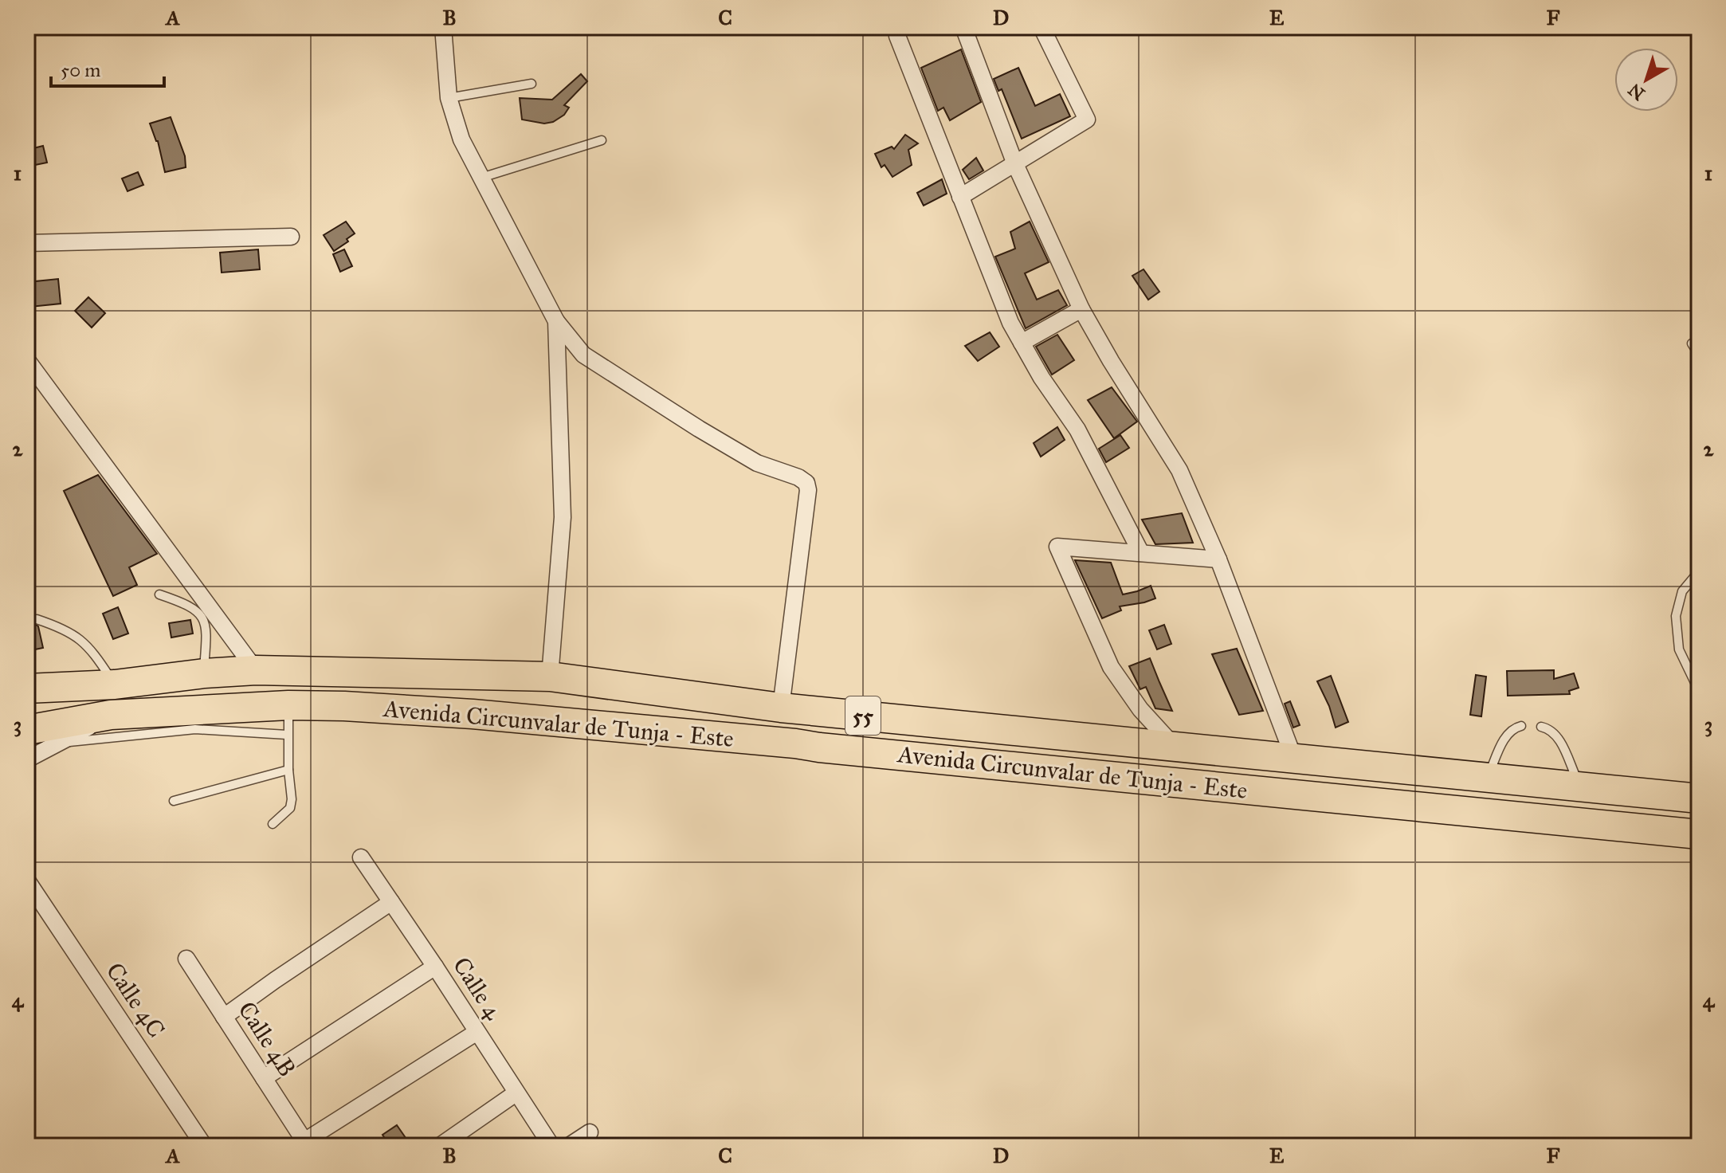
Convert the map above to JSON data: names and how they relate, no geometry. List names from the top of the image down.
{
  "streets": {
    "highway": ["55", "Avenida Circunvalar de Tunja - Este"],
    "street": ["Calle 4", "Calle 4C", "Calle 4B"]
  },
  "scale_bar": "50 m",
  "north": "bottom left",
  "grid": {
    "columns": [
      "A",
      "B",
      "C",
      "D",
      "E",
      "F"
    ],
    "rows": [
      "1",
      "2",
      "3",
      "4"
    ]
  }
}
